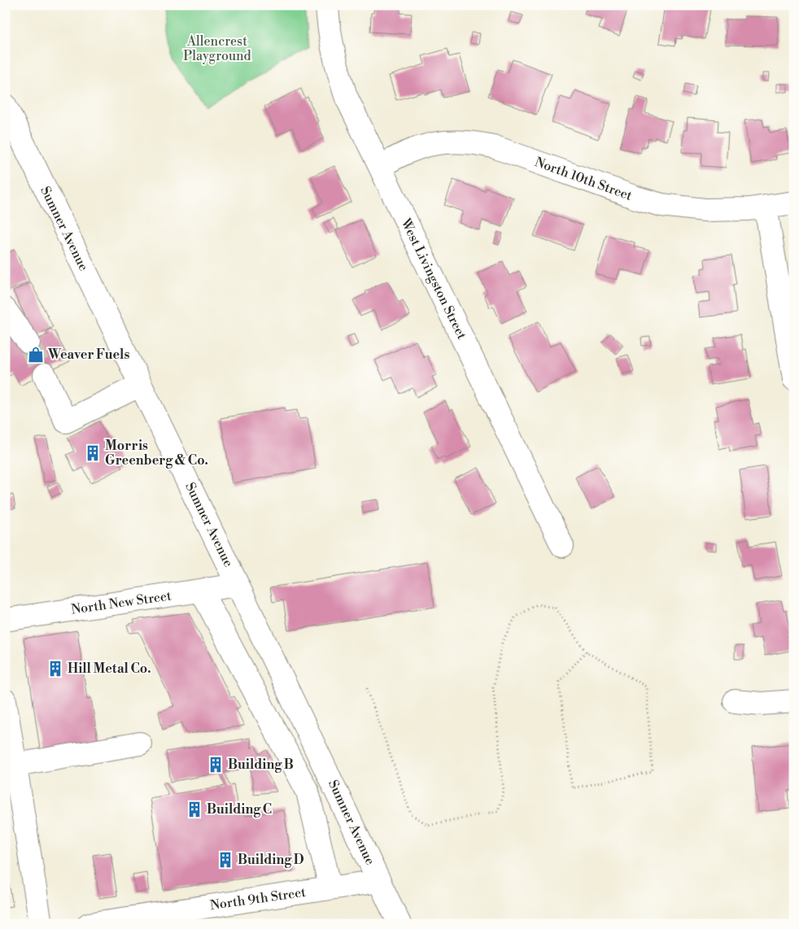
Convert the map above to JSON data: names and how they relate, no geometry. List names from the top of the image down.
{
  "streets": {
    "street": [
      "North 10th Street",
      "Sumner Avenue",
      "West Livingston Street",
      "North New Street",
      "North 9th Street"
    ]
  },
  "crossings": [
    ["North 10th Street", "West Livingston Street"],
    ["Sumner Avenue", "North New Street"],
    ["Sumner Avenue", "North 9th Street"]
  ],
  "parks": ["Allencrest Playground"],
  "places": {
    "shop": ["Weaver Fuels"],
    "building": [
      "Morris Greenberg & Co.",
      "Hill Metal Co.",
      "Building B",
      "Building C",
      "Building D"
    ]
  }
}
